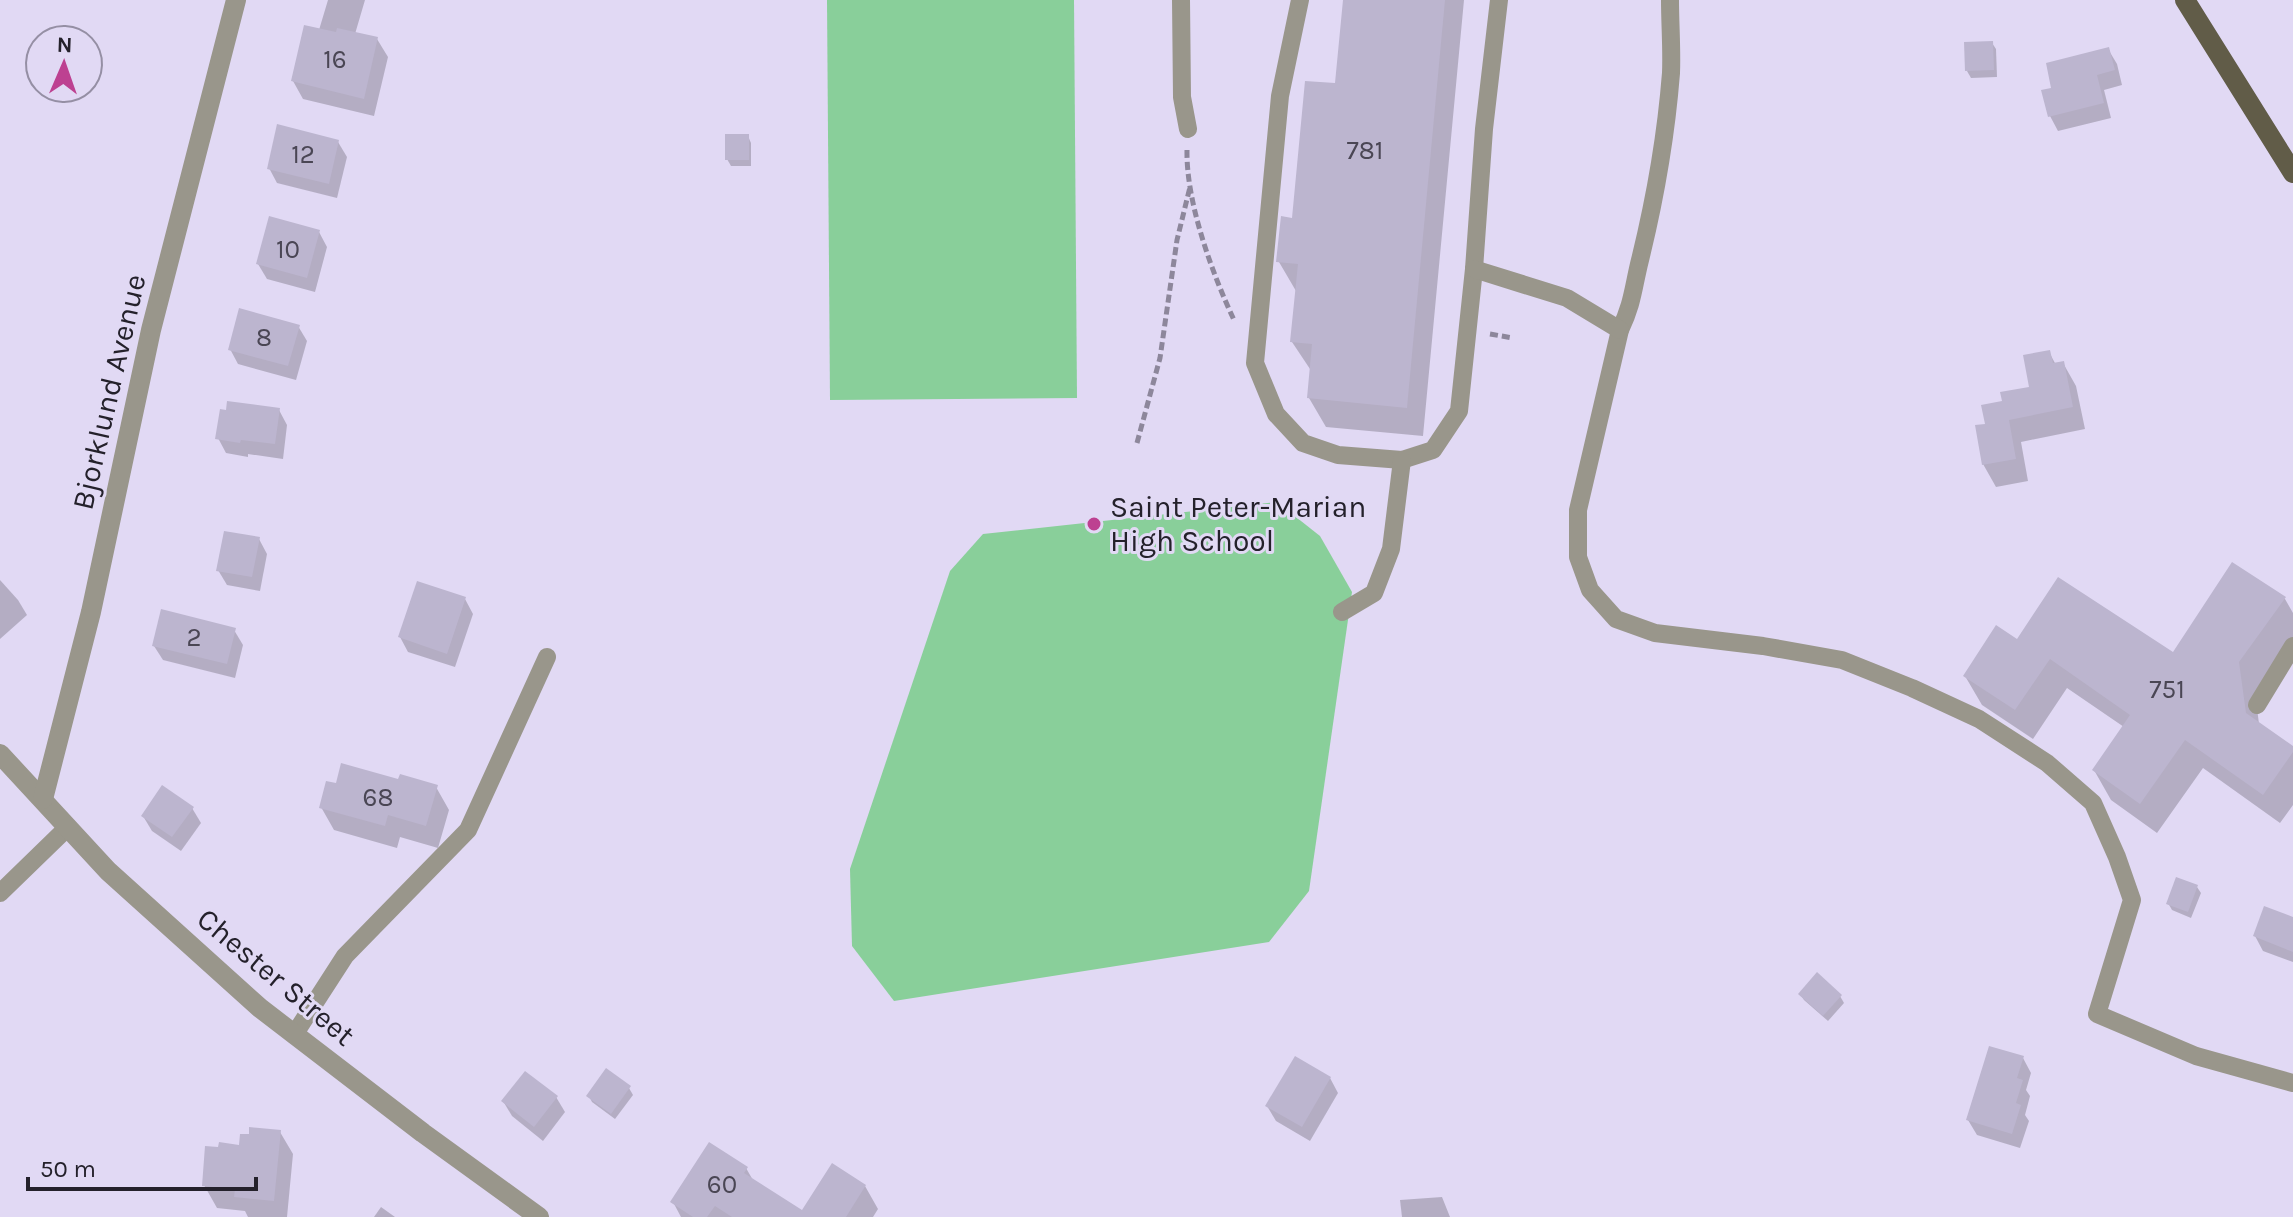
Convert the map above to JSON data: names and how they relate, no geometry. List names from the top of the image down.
{
  "streets": {
    "street": ["Bjorklund Avenue", "Chester Street"]
  },
  "crossings": [
    ["Bjorklund Avenue", "Chester Street"]
  ],
  "places": ["Saint Peter-Marian High School"],
  "house_numbers": [
    "16",
    "781",
    "12",
    "10",
    "8",
    "2",
    "751",
    "68",
    "60"
  ],
  "scale_bar": "50 m",
  "north": "top"
}
